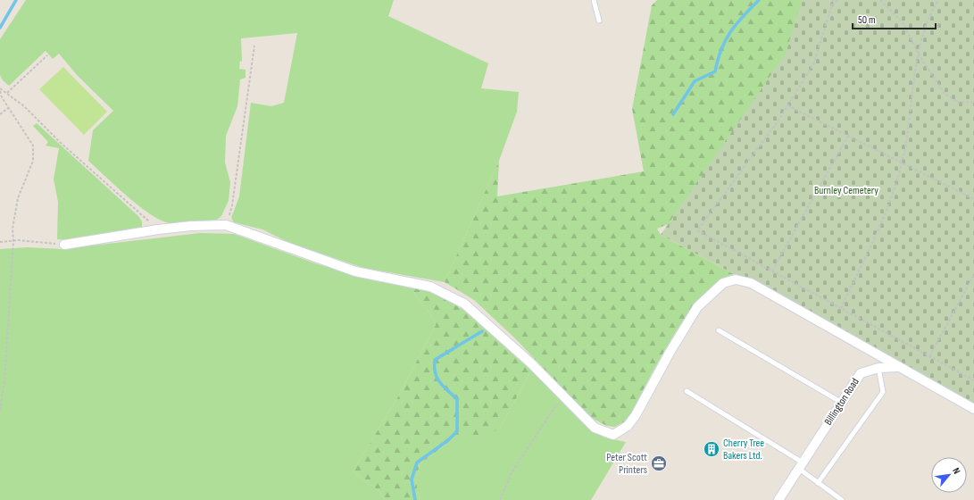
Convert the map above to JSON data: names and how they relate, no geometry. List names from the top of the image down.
{
  "streets": {
    "street": ["Billington Road"]
  },
  "parks": ["Burnley Cemetery"],
  "places": {
    "building": ["Cherry Tree Bakers Ltd."],
    "office": ["Peter Scott Printers"]
  },
  "scale_bar": "50 m",
  "north": "top right"
}
